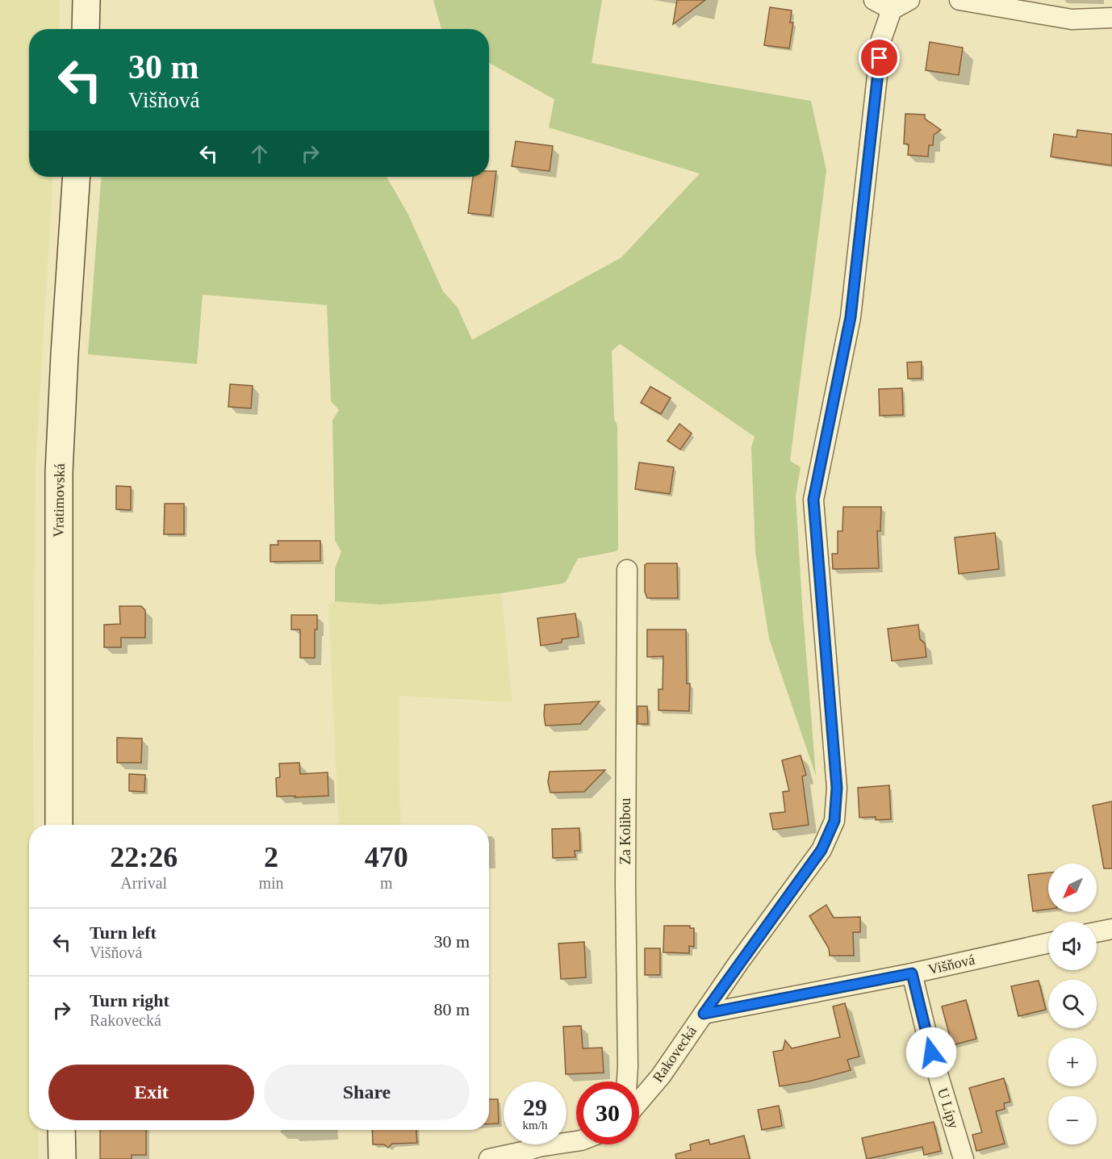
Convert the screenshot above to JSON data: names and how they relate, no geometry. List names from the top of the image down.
{
  "streets": {
    "main road": ["Vratimovská"],
    "street": [
      "Za Kolibou",
      "Višňová",
      "Rakovecká",
      "U Lípy"
    ]
  },
  "crossings": [
    ["Višňová", "Rakovecká"],
    ["Višňová", "U Lípy"]
  ],
  "north": "bottom left",
  "page": {
    "turn": ["30 m", "Višňová"],
    "eta": [
      "22:26",
      "Arrival",
      "2",
      "min",
      "470",
      "m"
    ],
    "map_buttons": ["+", "−"],
    "list": [
      {
        "name": "Turn left",
        "note": "Višňová",
        "value": "30 m"
      },
      {
        "name": "Turn right",
        "note": "Rakovecká",
        "value": "80 m"
      }
    ],
    "buttons": ["Exit", "Share"],
    "speed": "29 km/h",
    "limit": "30"
  }
}
